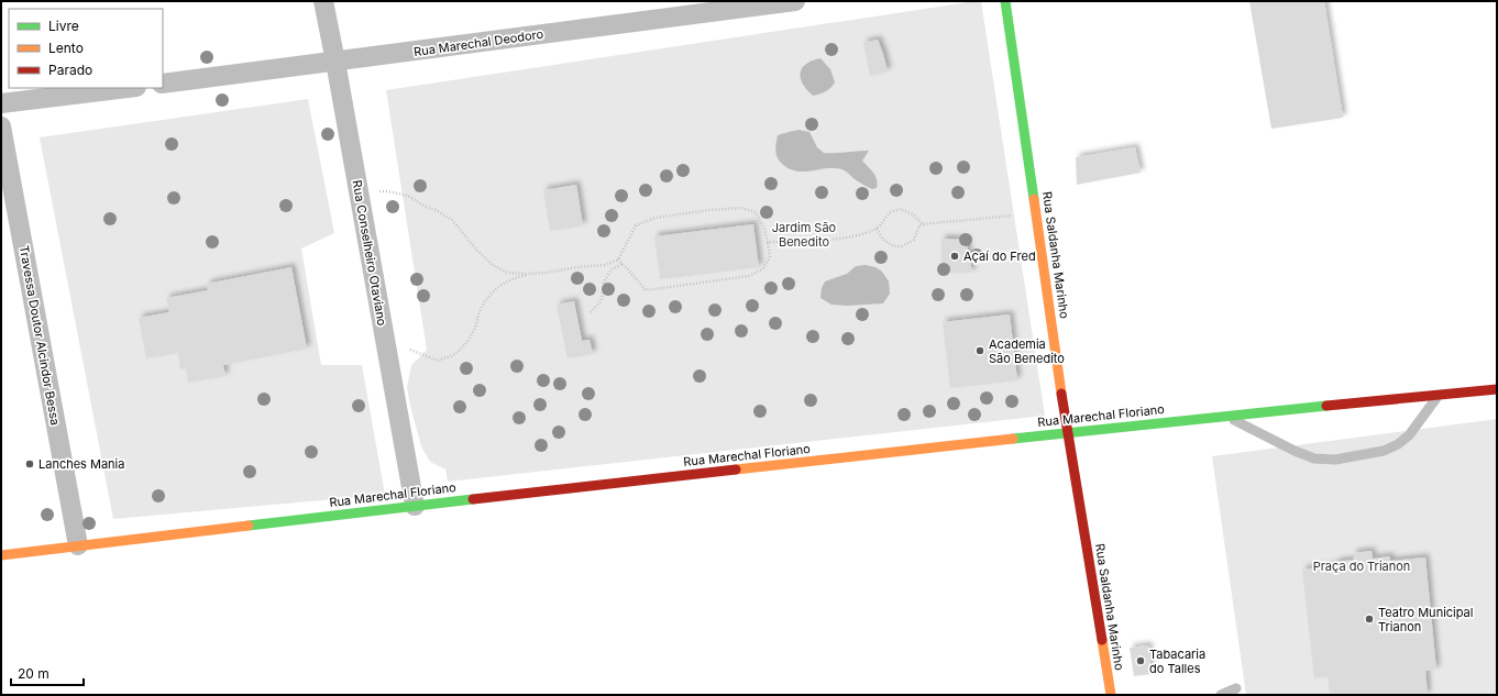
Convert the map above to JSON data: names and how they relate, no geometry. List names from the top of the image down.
{
  "streets": {
    "main road": ["Rua Saldanha Marinho", "Rua Marechal Floriano"],
    "street": ["Rua Marechal Deodoro", "Rua Conselheiro Otaviano", "Travessa Doutor Alcindor Bessa"]
  },
  "crossings": [
    ["Rua Marechal Deodoro", "Rua Conselheiro Otaviano"],
    ["Rua Conselheiro Otaviano", "Rua Marechal Floriano"],
    ["Rua Saldanha Marinho", "Rua Marechal Floriano"],
    ["Travessa Doutor Alcindor Bessa", "Rua Marechal Floriano"]
  ],
  "parks": ["Jardim São Benedito", "Praça do Trianon"],
  "places": [
    "Açaí do Fred",
    "Academia São Benedito",
    "Lanches Mania",
    "Teatro Municipal Trianon",
    "Tabacaria do Talles"
  ],
  "legend": ["Livre", "Lento", "Parado"],
  "scale_bar": "20 m"
}
